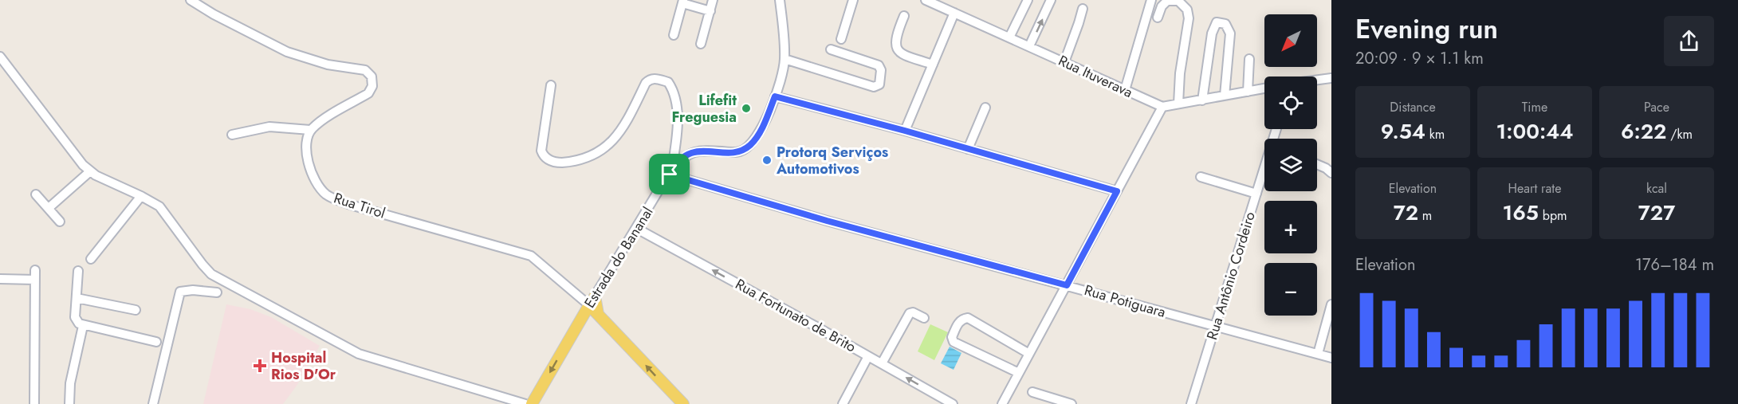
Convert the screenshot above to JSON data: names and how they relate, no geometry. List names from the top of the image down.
{
  "streets": {
    "main road": ["Estrada do Bananal"],
    "street": [
      "Rua Ituverava",
      "Rua Tirol",
      "Rua Antônio Cordeiro",
      "Rua Potiguara",
      "Rua Fortunato de Brito"
    ]
  },
  "crossings": [
    ["Rua Tirol", "Estrada do Bananal"],
    ["Estrada do Bananal", "Rua Potiguara"],
    ["Estrada do Bananal", "Rua Fortunato de Brito"],
    ["Rua Antônio Cordeiro", "Rua Potiguara"]
  ],
  "one_way": ["Rua Fortunato de Brito"],
  "places": {
    "other": ["Lifefit Freguesia", "Protorq Serviços Automotivos"],
    "health": ["Hospital Rios D'Or"]
  },
  "north": "bottom left",
  "page": {
    "heading": ["Evening run", "20:09 · 9 × 1.1 km"],
    "map_buttons": ["+", "−"],
    "stats": [
      ["Distance", "9.54 km"],
      ["Time", "1:00:44"],
      ["Pace", "6:22 /km"],
      ["Elevation", "72 m"],
      ["Heart rate", "165 bpm"],
      ["kcal", "727"]
    ],
    "chart": ["Elevation", "176–184 m"]
  }
}
